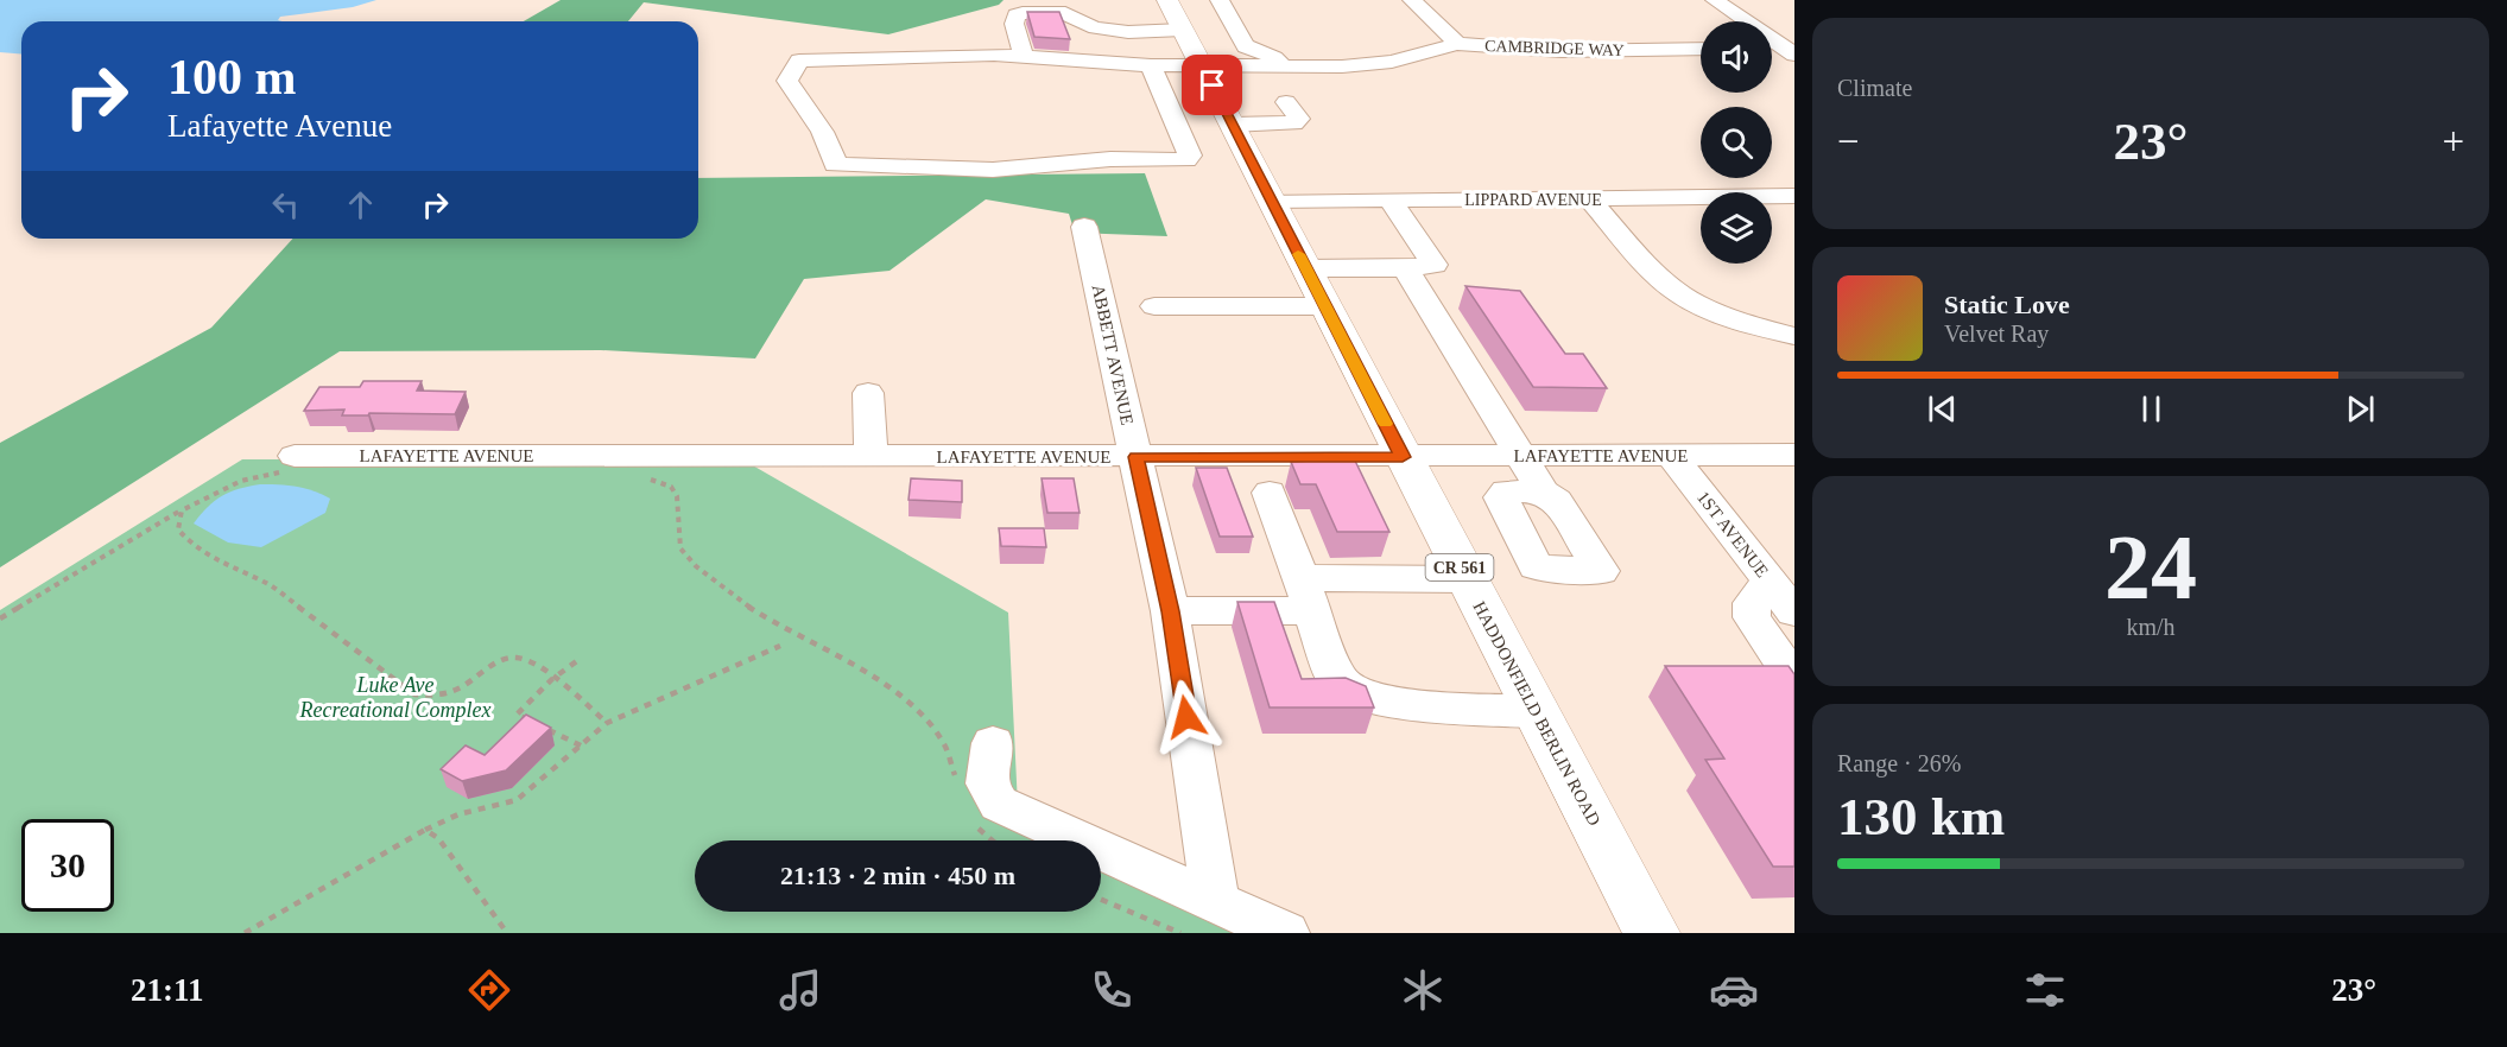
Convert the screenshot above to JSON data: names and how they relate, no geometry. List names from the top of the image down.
{
  "streets": {
    "main road": ["CR 561", "HADDONFIELD BERLIN ROAD"],
    "street": [
      "CAMBRIDGE WAY",
      "LIPPARD AVENUE",
      "ABBETT AVENUE",
      "LAFAYETTE AVENUE",
      "1ST AVENUE"
    ]
  },
  "crossings": [
    ["CAMBRIDGE WAY", "HADDONFIELD BERLIN ROAD"],
    ["LIPPARD AVENUE", "HADDONFIELD BERLIN ROAD"],
    ["ABBETT AVENUE", "LAFAYETTE AVENUE"],
    ["LAFAYETTE AVENUE", "1ST AVENUE"],
    ["LAFAYETTE AVENUE", "HADDONFIELD BERLIN ROAD"]
  ],
  "parks": ["Luke Ave Recreational Complex"],
  "page": {
    "tile": [
      "Climate",
      ["24", "km/h"],
      ["Range · 26%", "130 km"]
    ],
    "turn": ["100 m", "Lafayette Avenue"],
    "heat": ["−", "23°", "+"],
    "song": ["Static Love", "Velvet Ray"],
    "limit": "30",
    "trip": "21:13 · 2 min · 450 m",
    "tabs": ["21:11", "23°"]
  }
}
